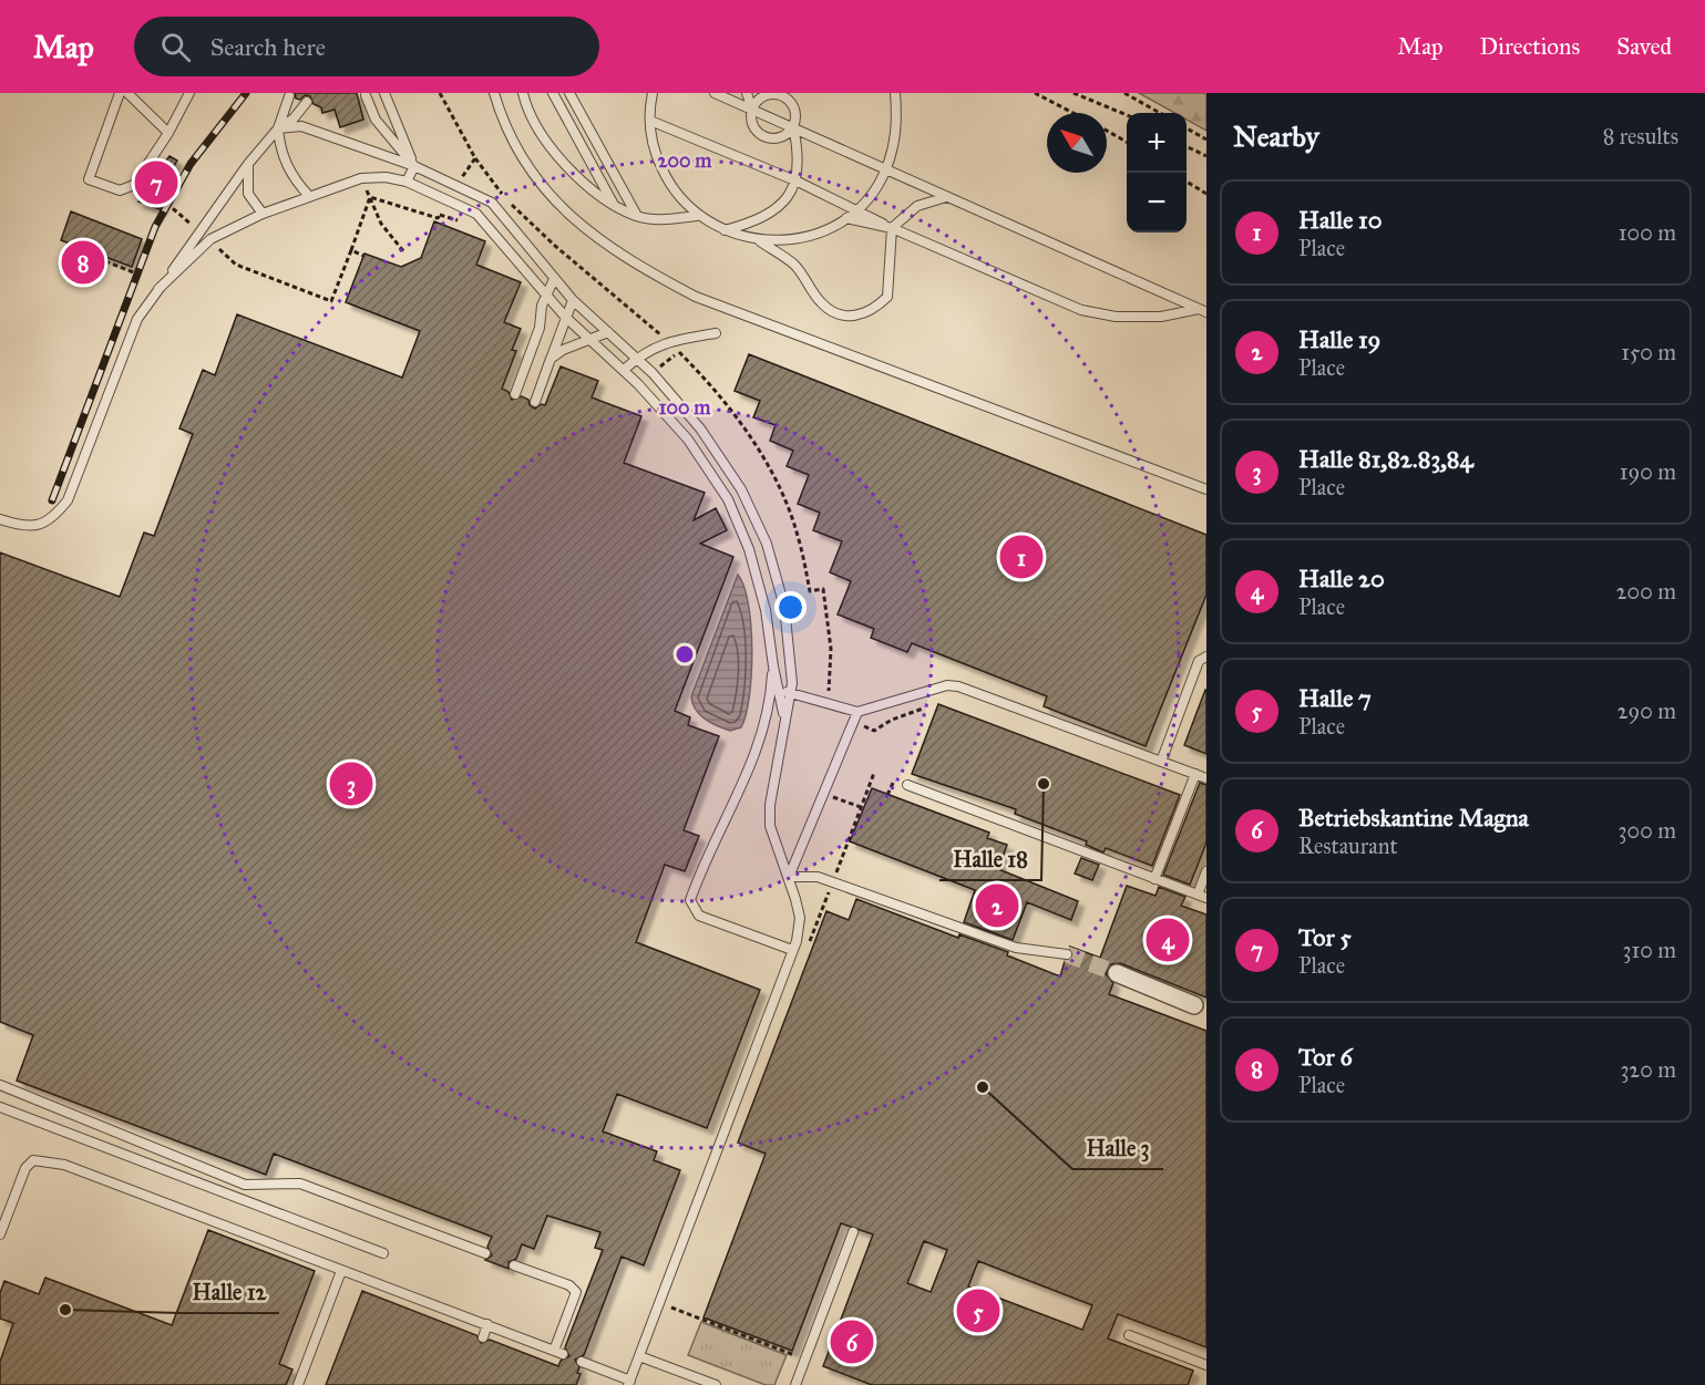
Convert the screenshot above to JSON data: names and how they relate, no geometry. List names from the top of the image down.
{
  "places": ["Halle 18", "Halle 3", "Halle 12"],
  "north": "top left",
  "page": {
    "header": "Map",
    "search": "Search here",
    "nav": ["Map", "Directions", "Saved"],
    "heading": ["Nearby", "8 results"],
    "map_buttons": ["+", "−"],
    "pins": [
      "7",
      "8",
      "1",
      "3",
      "2",
      "4",
      "5",
      "6"
    ],
    "list": [
      {
        "mark": "1",
        "name": "Halle 10",
        "note": "Place",
        "value": "100 m"
      },
      {
        "mark": "2",
        "name": "Halle 19",
        "note": "Place",
        "value": "150 m"
      },
      {
        "mark": "3",
        "name": "Halle 81,82.83,84",
        "note": "Place",
        "value": "190 m"
      },
      {
        "mark": "4",
        "name": "Halle 20",
        "note": "Place",
        "value": "200 m"
      },
      {
        "mark": "5",
        "name": "Halle 7",
        "note": "Place",
        "value": "290 m"
      },
      {
        "mark": "6",
        "name": "Betriebskantine Magna",
        "note": "Restaurant",
        "value": "300 m"
      },
      {
        "mark": "7",
        "name": "Tor 5",
        "note": "Place",
        "value": "310 m"
      },
      {
        "mark": "8",
        "name": "Tor 6",
        "note": "Place",
        "value": "320 m"
      }
    ]
  },
  "rings": ["200 m", "100 m"]
}
